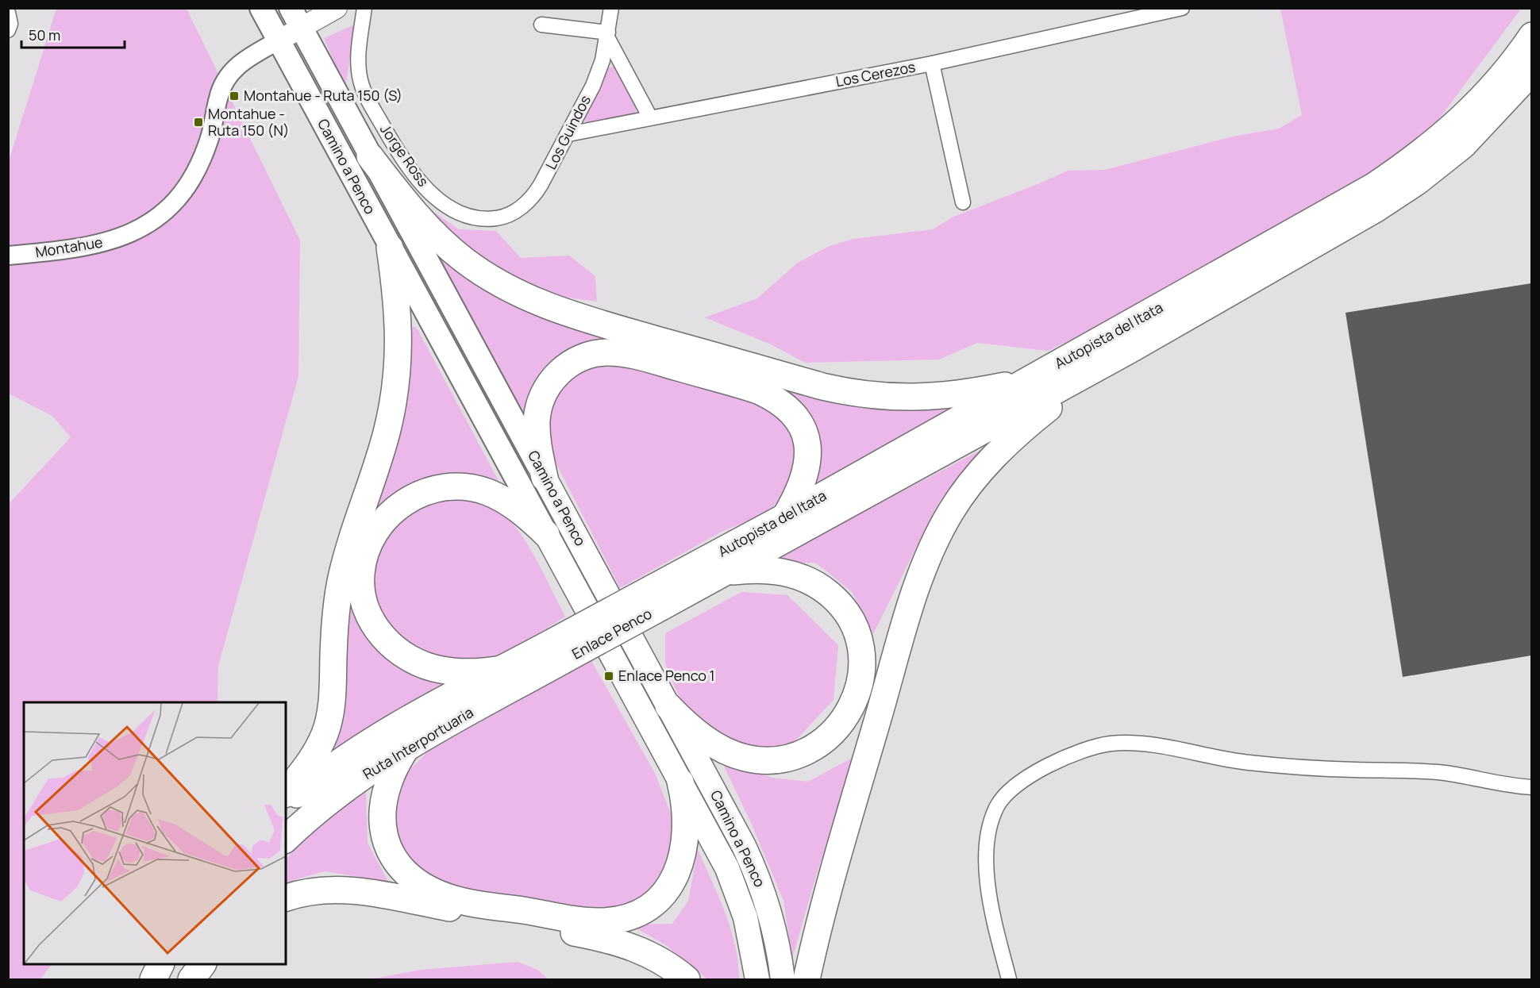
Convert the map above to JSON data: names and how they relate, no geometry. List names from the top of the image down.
{
  "streets": {
    "highway": [
      "Camino a Penco",
      "Autopista del Itata",
      "Enlace Penco",
      "Ruta Interportuaria"
    ],
    "street": [
      "Los Cerezos",
      "Los Guindos",
      "Jorge Ross",
      "Montahue"
    ]
  },
  "crossings": [
    ["Los Cerezos", "Los Guindos"],
    ["Los Guindos", "Jorge Ross"],
    ["Camino a Penco", "Montahue"],
    ["Autopista del Itata", "Enlace Penco"],
    ["Enlace Penco", "Ruta Interportuaria"]
  ],
  "places": {
    "transit": ["Montahue - Ruta 150 (S)", "Montahue - Ruta 150 (N)", "Enlace Penco 1"]
  },
  "scale_bar": "50 m"
}
